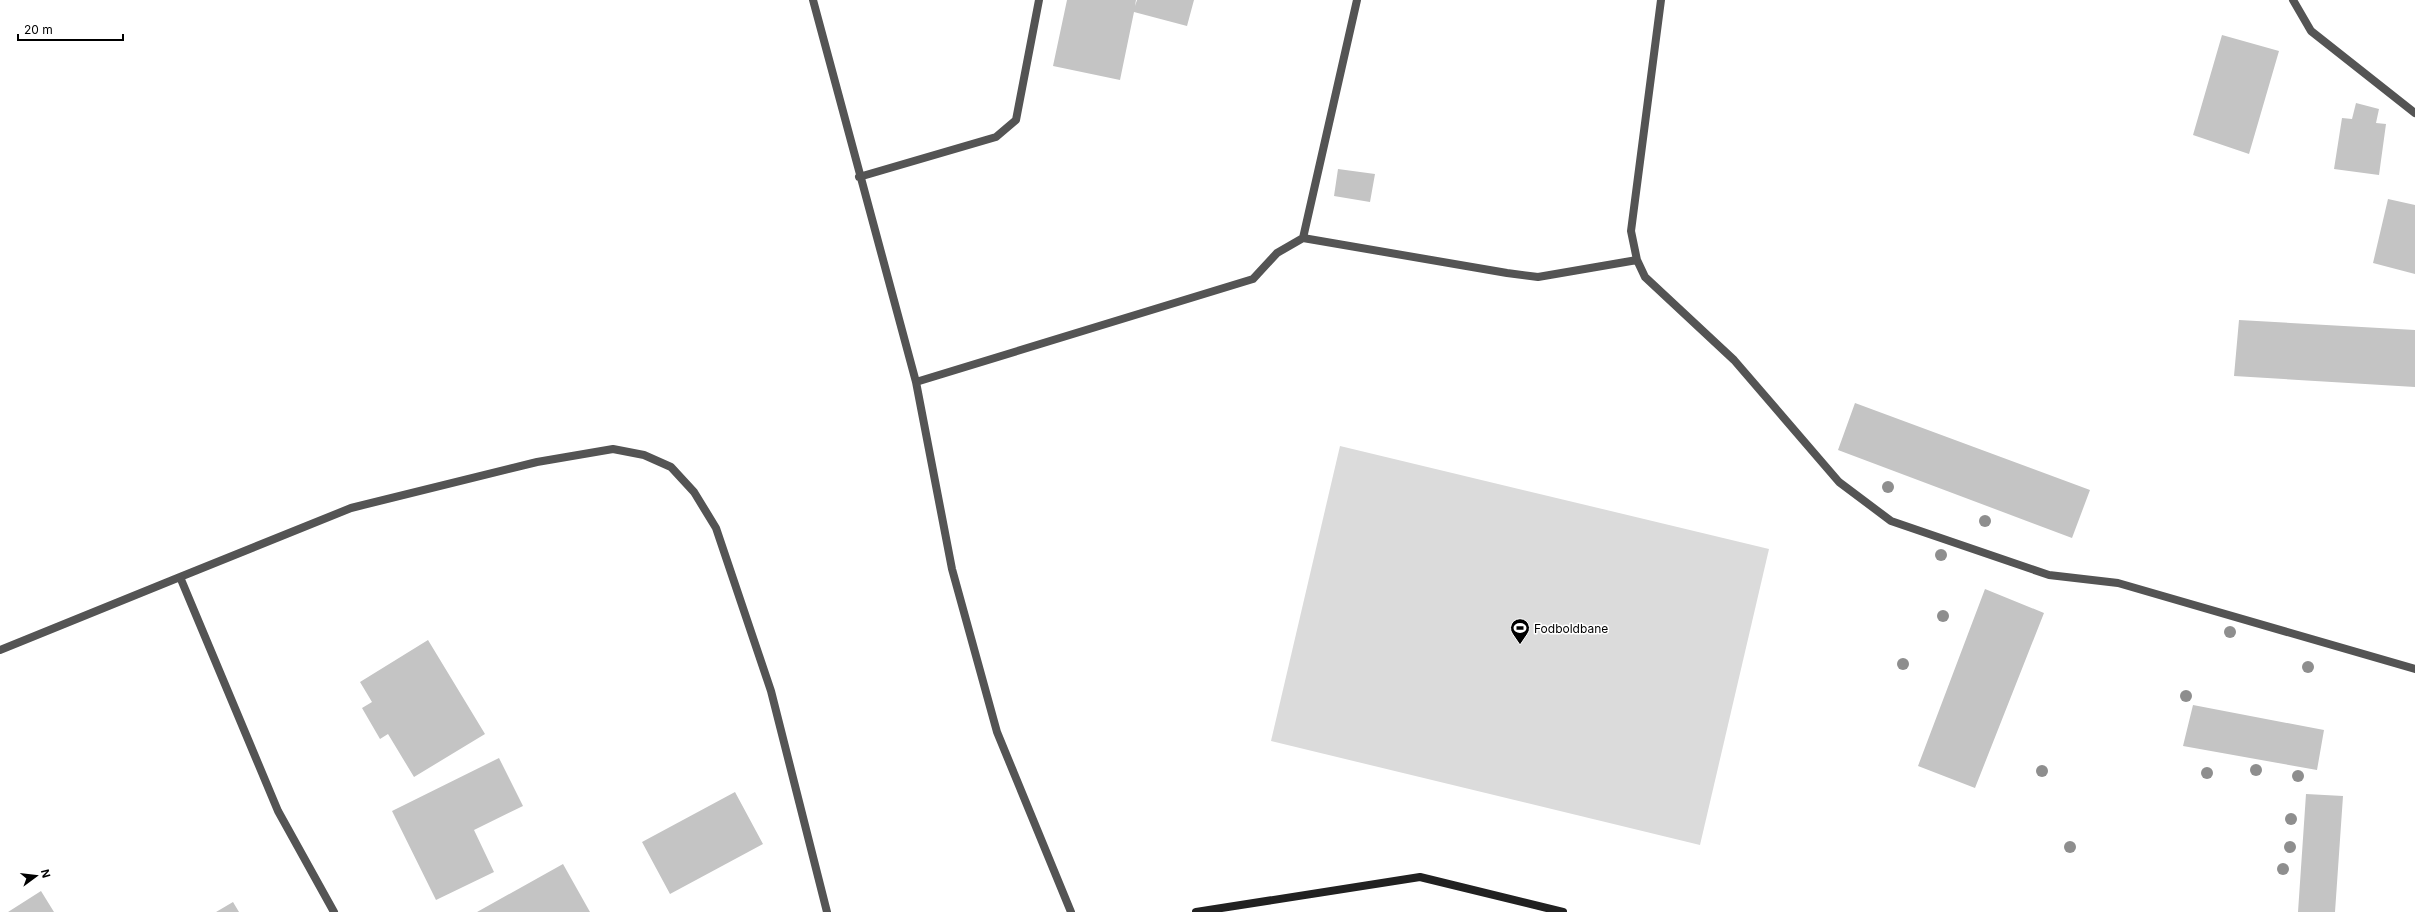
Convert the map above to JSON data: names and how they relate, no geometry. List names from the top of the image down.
{
  "places": {
    "sports": ["Fodboldbane"]
  },
  "scale_bar": "20 m",
  "north": "right"
}
